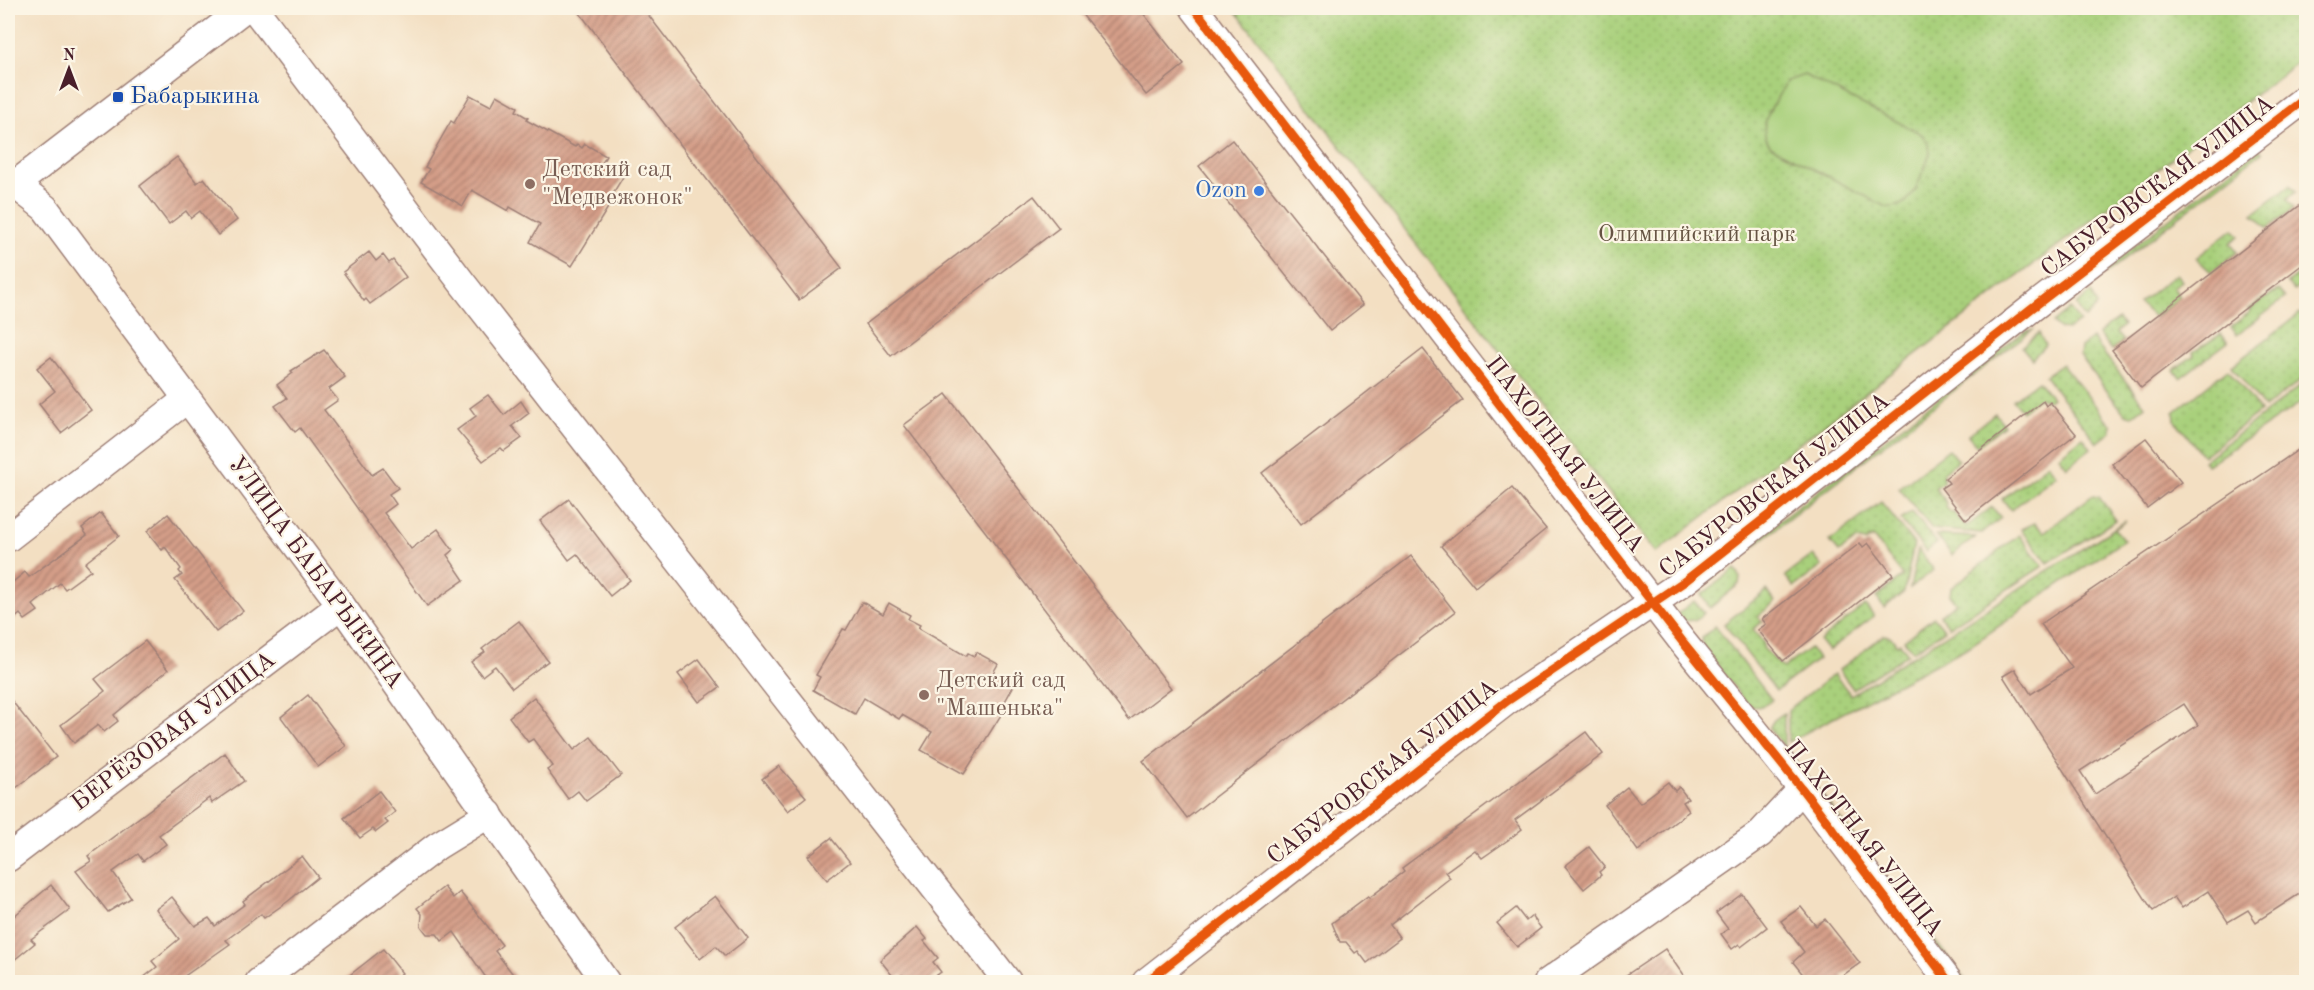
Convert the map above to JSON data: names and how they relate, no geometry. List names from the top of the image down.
{
  "streets": {
    "street": [
      "САБУРОВСКАЯ УЛИЦА",
      "ПАХОТНАЯ УЛИЦА",
      "УЛИЦА БАБАРЫКИНА",
      "БЕРЁЗОВАЯ УЛИЦА"
    ]
  },
  "crossings": [
    ["САБУРОВСКАЯ УЛИЦА", "ПАХОТНАЯ УЛИЦА"],
    ["УЛИЦА БАБАРЫКИНА", "БЕРЁЗОВАЯ УЛИЦА"]
  ],
  "parks": ["Олимпийский парк"],
  "places": {
    "transit": ["Бабарыкина"],
    "other": ["Детский сад \"Медвежонок\"", "Ozon", "Детский сад \"Машенька\""]
  },
  "north": "top"
}
